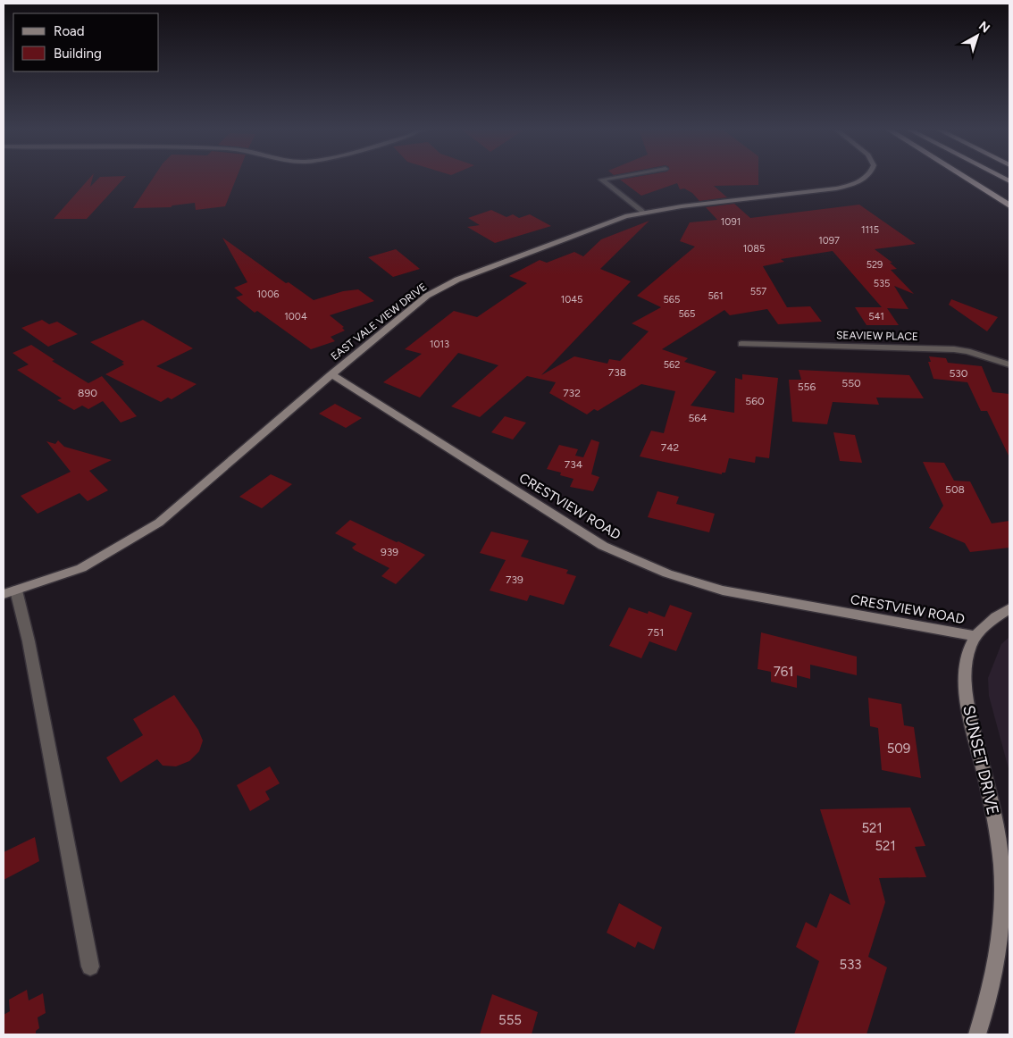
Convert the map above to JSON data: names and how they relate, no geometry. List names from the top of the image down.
{
  "streets": {
    "street": [
      "EAST VALE VIEW DRIVE",
      "SEAVIEW PLACE",
      "CRESTVIEW ROAD",
      "SUNSET DRIVE"
    ]
  },
  "crossings": [
    ["EAST VALE VIEW DRIVE", "CRESTVIEW ROAD"],
    ["CRESTVIEW ROAD", "SUNSET DRIVE"]
  ],
  "house_numbers": [
    "1091",
    "1115",
    "1097",
    "1085",
    "529",
    "535",
    "557",
    "1006",
    "561",
    "1045",
    "565",
    "565",
    "1004",
    "541",
    "1013",
    "562",
    "738",
    "530",
    "550",
    "556",
    "890",
    "732",
    "560",
    "564",
    "742",
    "734",
    "508",
    "939",
    "739",
    "751",
    "761",
    "509",
    "521",
    "521",
    "533",
    "555"
  ],
  "legend": ["Road", "Building"],
  "north": "top right"
}
